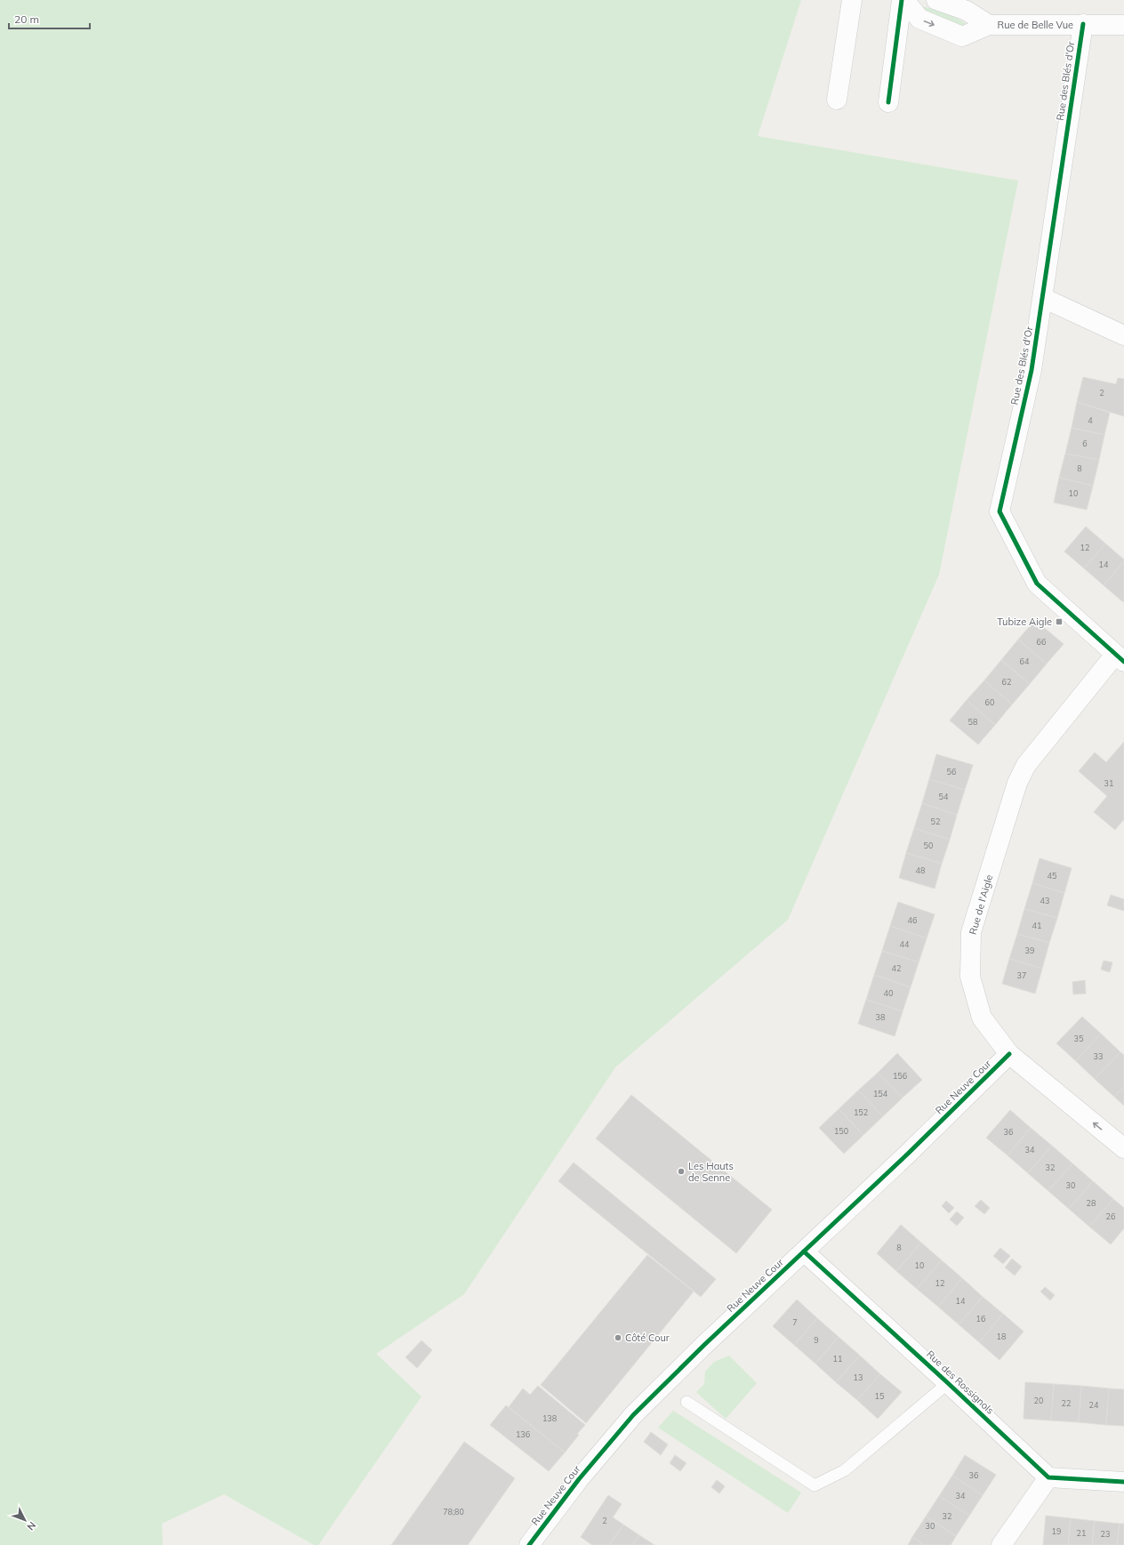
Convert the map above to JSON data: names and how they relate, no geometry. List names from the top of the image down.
{
  "streets": {
    "street": [
      "Rue de Belle Vue",
      "Rue des Blés d'Or",
      "Rue de l'Aigle",
      "Rue Neuve Cour",
      "Rue des Rossignols"
    ]
  },
  "crossings": [
    ["Rue de Belle Vue", "Rue des Blés d'Or"],
    ["Rue des Blés d'Or", "Rue de l'Aigle"],
    ["Rue de l'Aigle", "Rue Neuve Cour"],
    ["Rue Neuve Cour", "Rue des Rossignols"]
  ],
  "places": {
    "transit": ["Tubize Aigle"],
    "other": ["Les Hauts de Senne", "Côté Cour"]
  },
  "house_numbers": [
    "2",
    "4",
    "6",
    "8",
    "10",
    "12",
    "14",
    "66",
    "64",
    "62",
    "60",
    "58",
    "56",
    "31",
    "54",
    "52",
    "50",
    "48",
    "45",
    "43",
    "46",
    "41",
    "44",
    "39",
    "42",
    "37",
    "40",
    "38",
    "35",
    "33",
    "156",
    "154",
    "152",
    "150",
    "36",
    "34",
    "32",
    "30",
    "28",
    "26",
    "8",
    "10",
    "12",
    "14",
    "16",
    "7",
    "18",
    "9",
    "11",
    "13",
    "15",
    "20",
    "22",
    "24",
    "138",
    "136",
    "36",
    "34",
    "78;80",
    "32",
    "2",
    "30",
    "19",
    "21",
    "23"
  ],
  "scale_bar": "20 m",
  "north": "bottom right"
}
